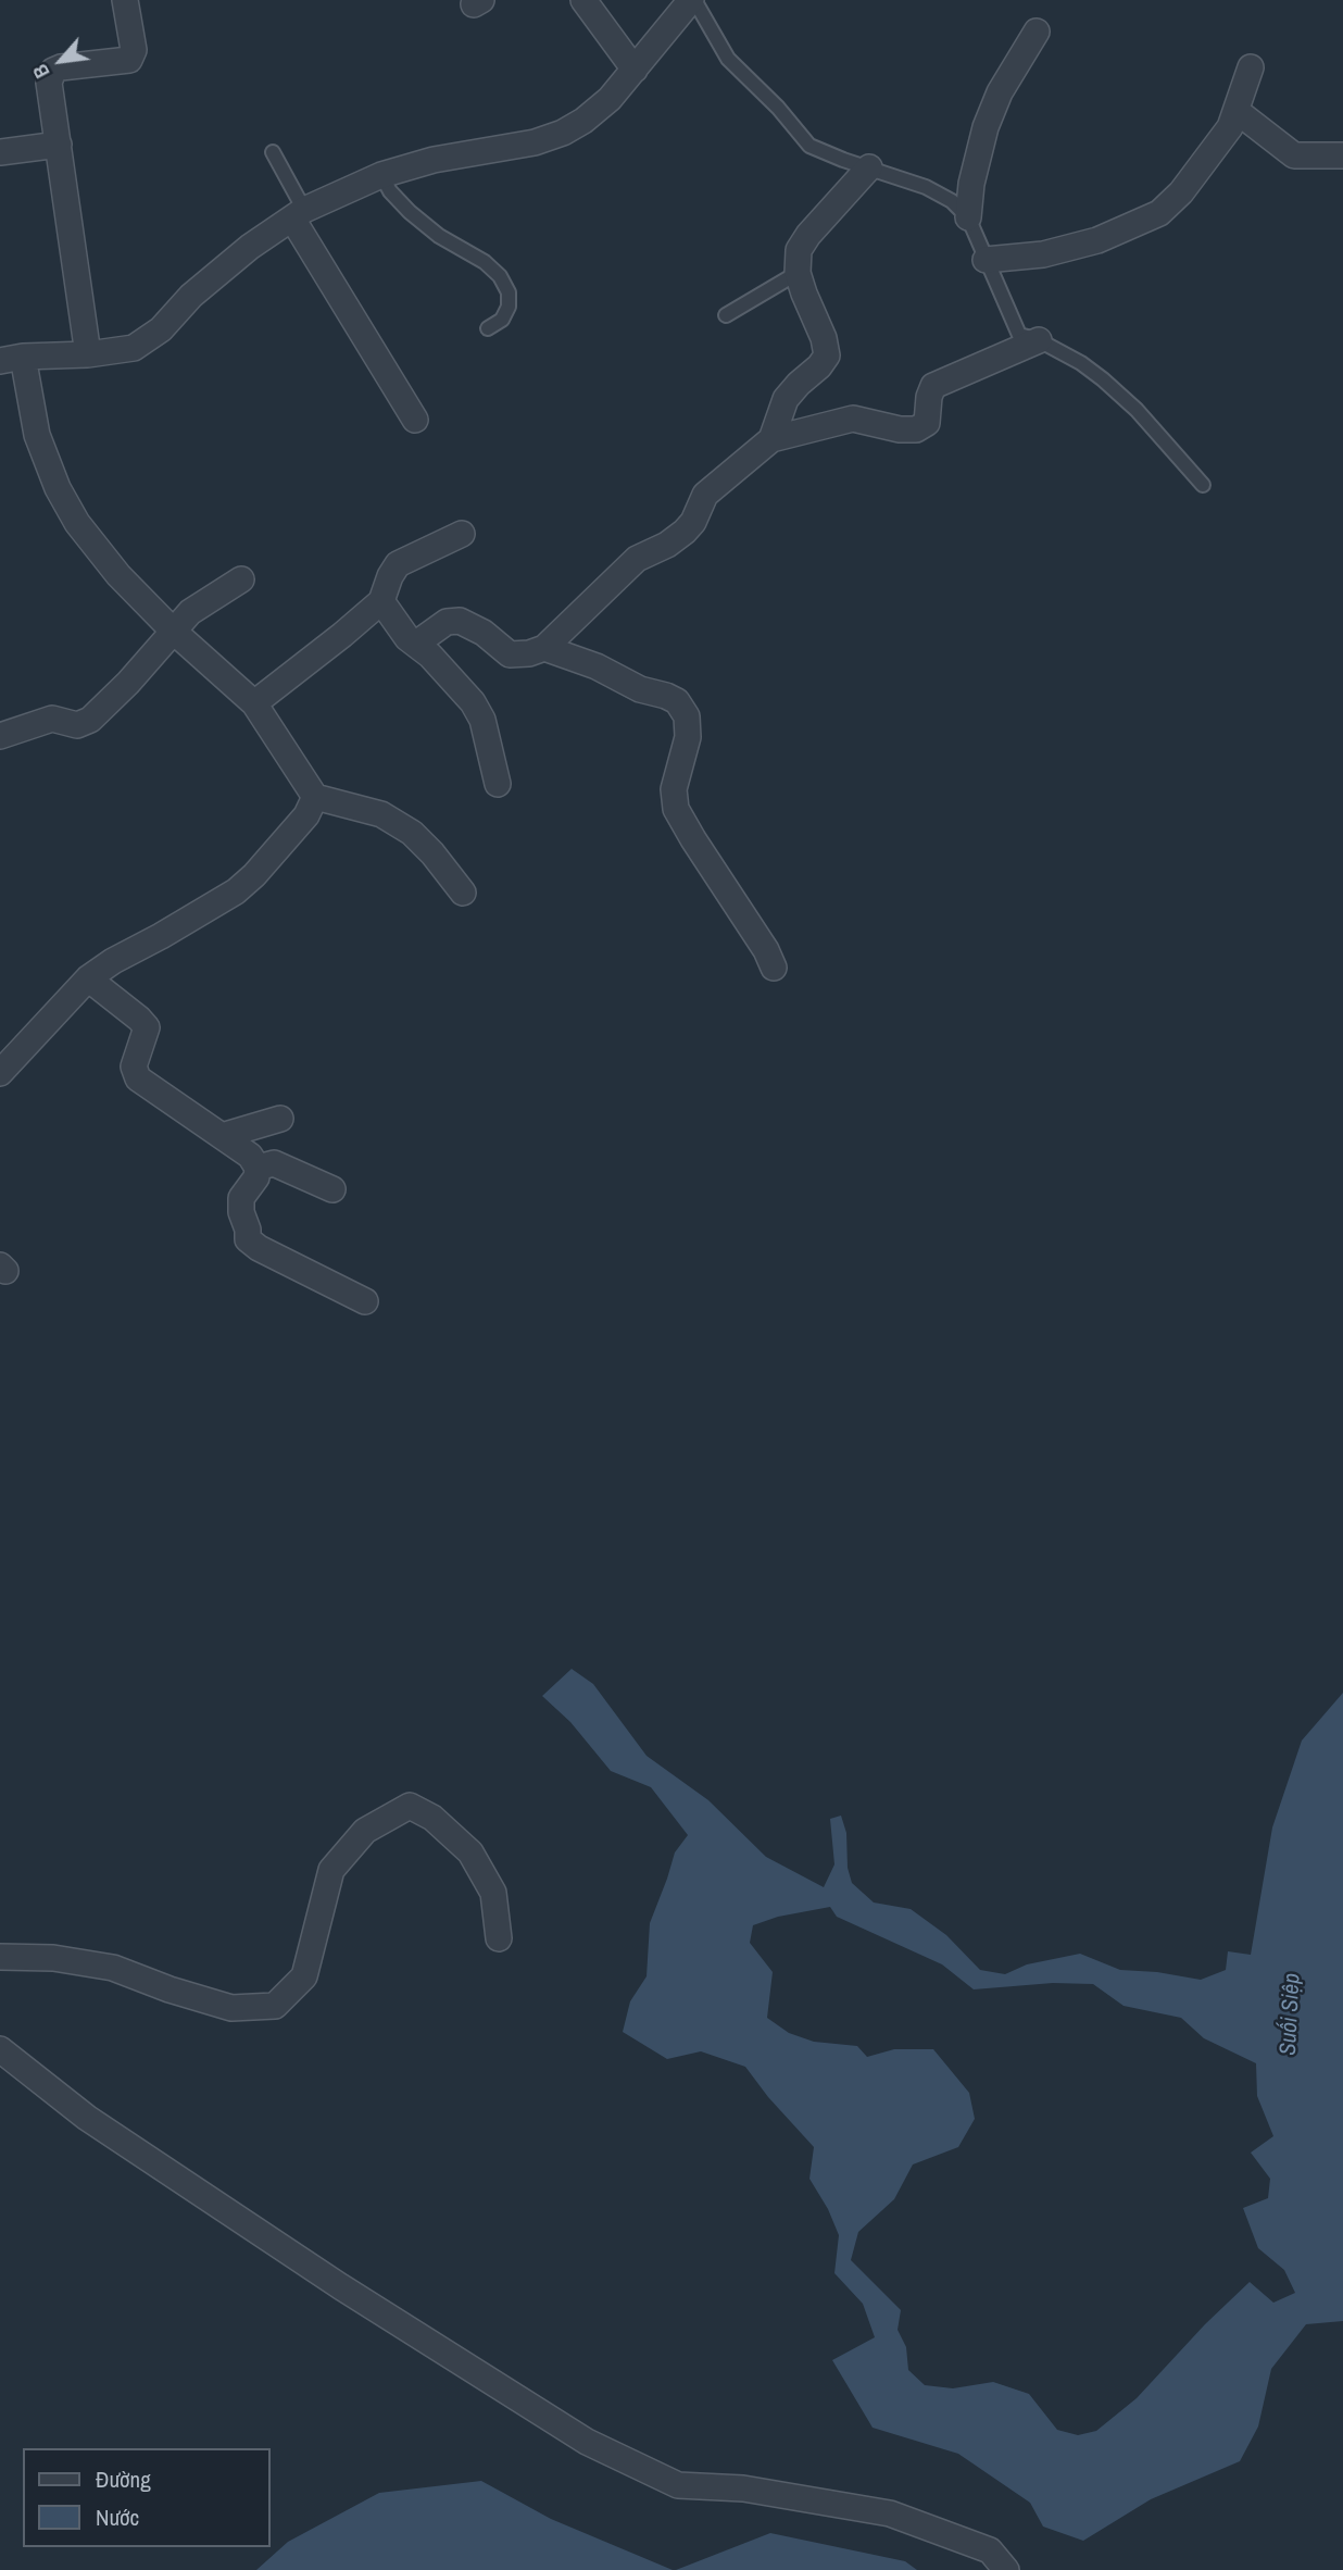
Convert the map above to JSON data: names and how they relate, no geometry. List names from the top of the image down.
{
  "water": ["Suối Siệp"],
  "legend": ["Đường", "Nước"],
  "north": "bottom left"
}
